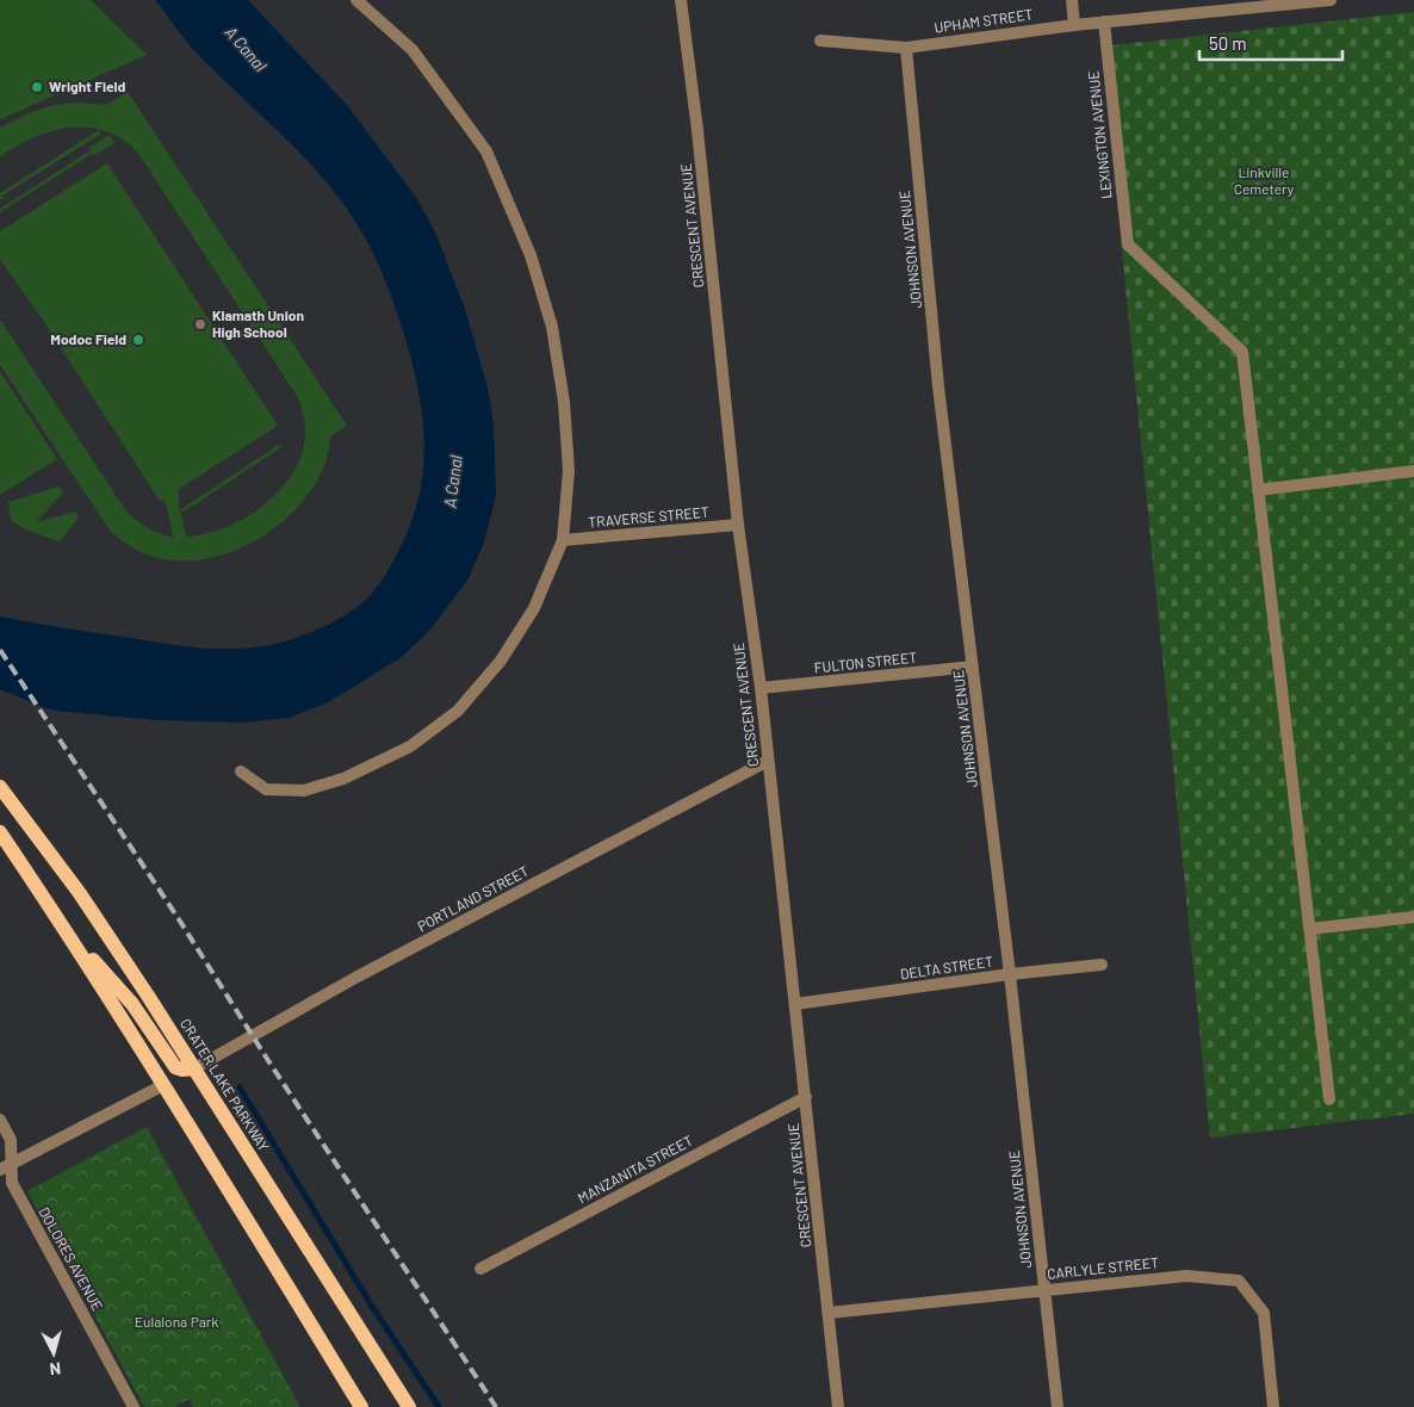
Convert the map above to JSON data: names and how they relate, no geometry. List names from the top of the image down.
{
  "streets": {
    "main road": ["CRATER LAKE PARKWAY"],
    "street": [
      "UPHAM STREET",
      "LEXINGTON AVENUE",
      "CRESCENT AVENUE",
      "JOHNSON AVENUE",
      "TRAVERSE STREET",
      "FULTON STREET",
      "PORTLAND STREET",
      "DELTA STREET",
      "MANZANITA STREET",
      "DOLORES AVENUE",
      "CARLYLE STREET"
    ]
  },
  "crossings": [
    ["UPHAM STREET", "LEXINGTON AVENUE"],
    ["UPHAM STREET", "JOHNSON AVENUE"],
    ["CRESCENT AVENUE", "TRAVERSE STREET"],
    ["CRESCENT AVENUE", "FULTON STREET"],
    ["CRESCENT AVENUE", "PORTLAND STREET"],
    ["CRESCENT AVENUE", "DELTA STREET"],
    ["CRESCENT AVENUE", "MANZANITA STREET"],
    ["CRESCENT AVENUE", "CARLYLE STREET"],
    ["JOHNSON AVENUE", "FULTON STREET"],
    ["JOHNSON AVENUE", "DELTA STREET"],
    ["JOHNSON AVENUE", "CARLYLE STREET"],
    ["PORTLAND STREET", "CRATER LAKE PARKWAY"]
  ],
  "water": ["A Canal"],
  "parks": ["Linkville Cemetery", "Eulalona Park"],
  "places": ["Wright Field", "Klamath Union High School", "Modoc Field"],
  "scale_bar": "50 m",
  "north": "bottom"
}
